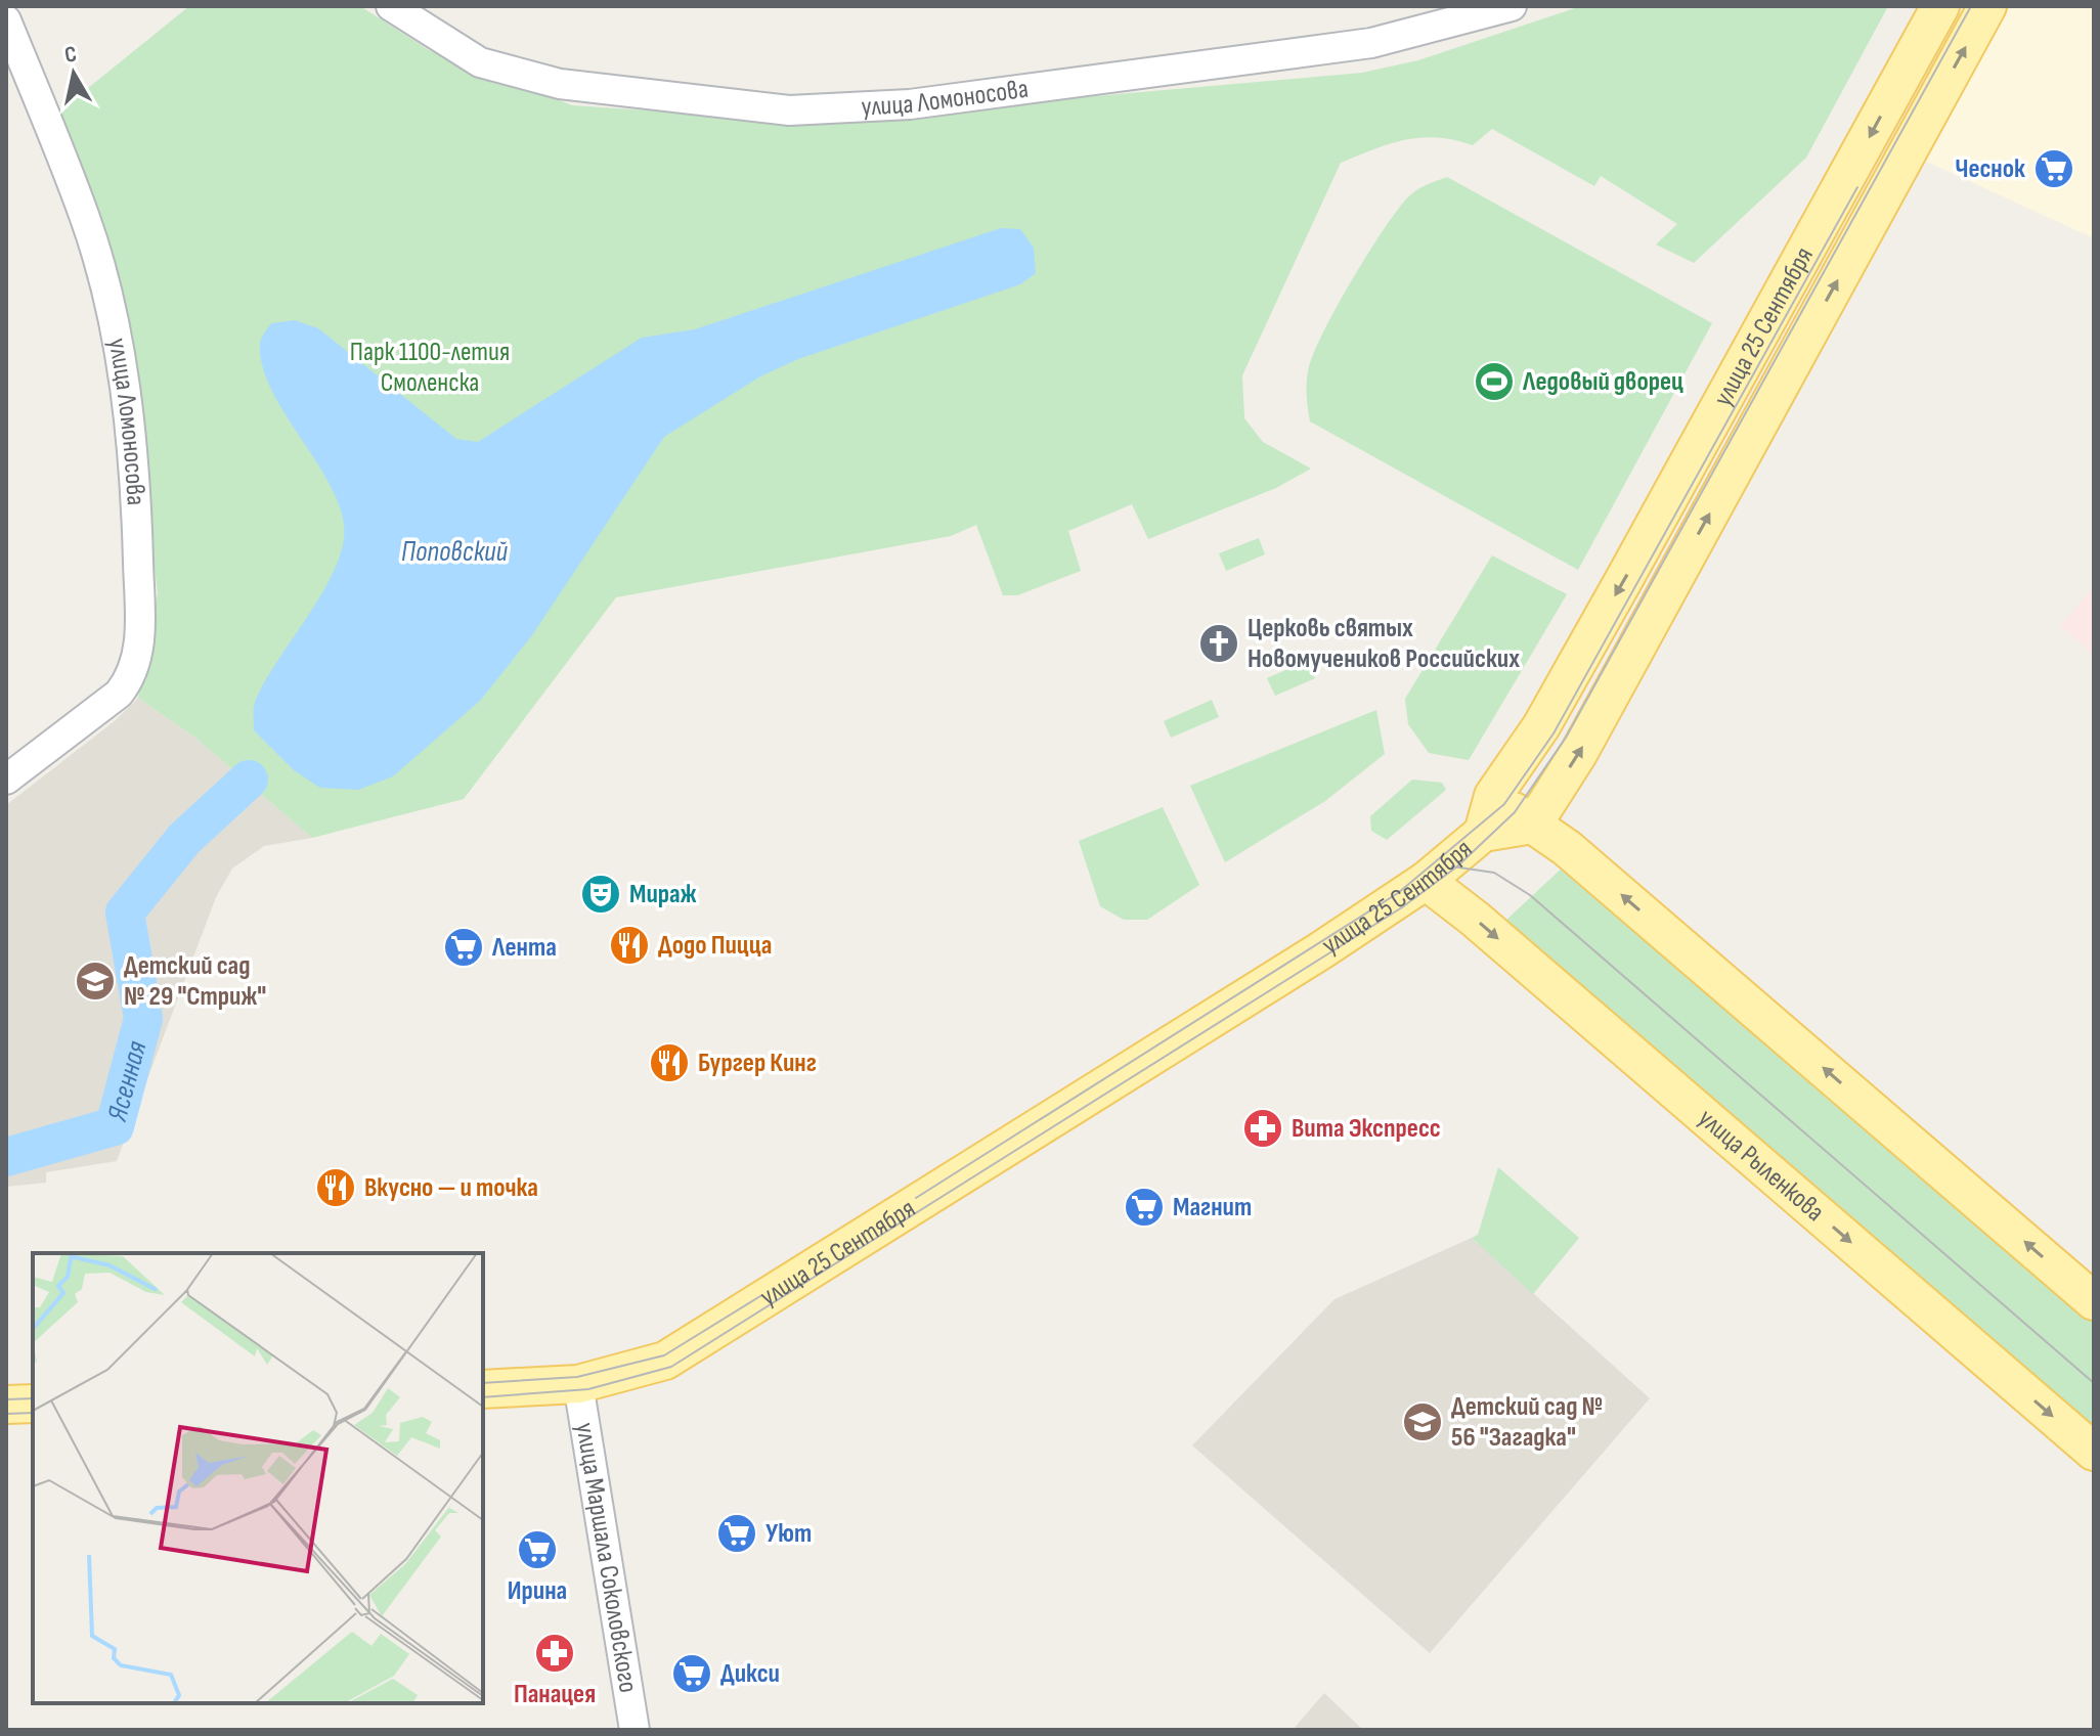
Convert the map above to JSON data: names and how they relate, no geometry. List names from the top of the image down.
{
  "streets": {
    "main road": ["улица 25 Сентября", "улица Рыленкова"],
    "street": ["улица Ломоносова", "улица Маршала Соколовского"]
  },
  "crossings": [
    ["улица 25 Сентября", "улица Рыленкова"],
    ["улица 25 Сентября", "улица Маршала Соколовского"]
  ],
  "water": ["Поповский", "Ясенная"],
  "parks": ["Парк 1100-летия Смоленска"],
  "places": {
    "supermarket": [
      "Чеснок",
      "Лента",
      "Магнит",
      "Уют",
      "Ирина",
      "Дикси"
    ],
    "sports": ["Ледовый дворец"],
    "church": ["Церковь святых Новомучеников Российских"],
    "theatre": ["Мираж"],
    "restaurant": ["Додо Пицца", "Бургер Кинг", "Вкусно — и точка"],
    "school or university": ["Детский сад № 29 \"Стриж\"", "Детский сад № 56 \"Загадка\""],
    "pharmacy": ["Вита Экспресс", "Панацея"]
  },
  "north": "top"
}
